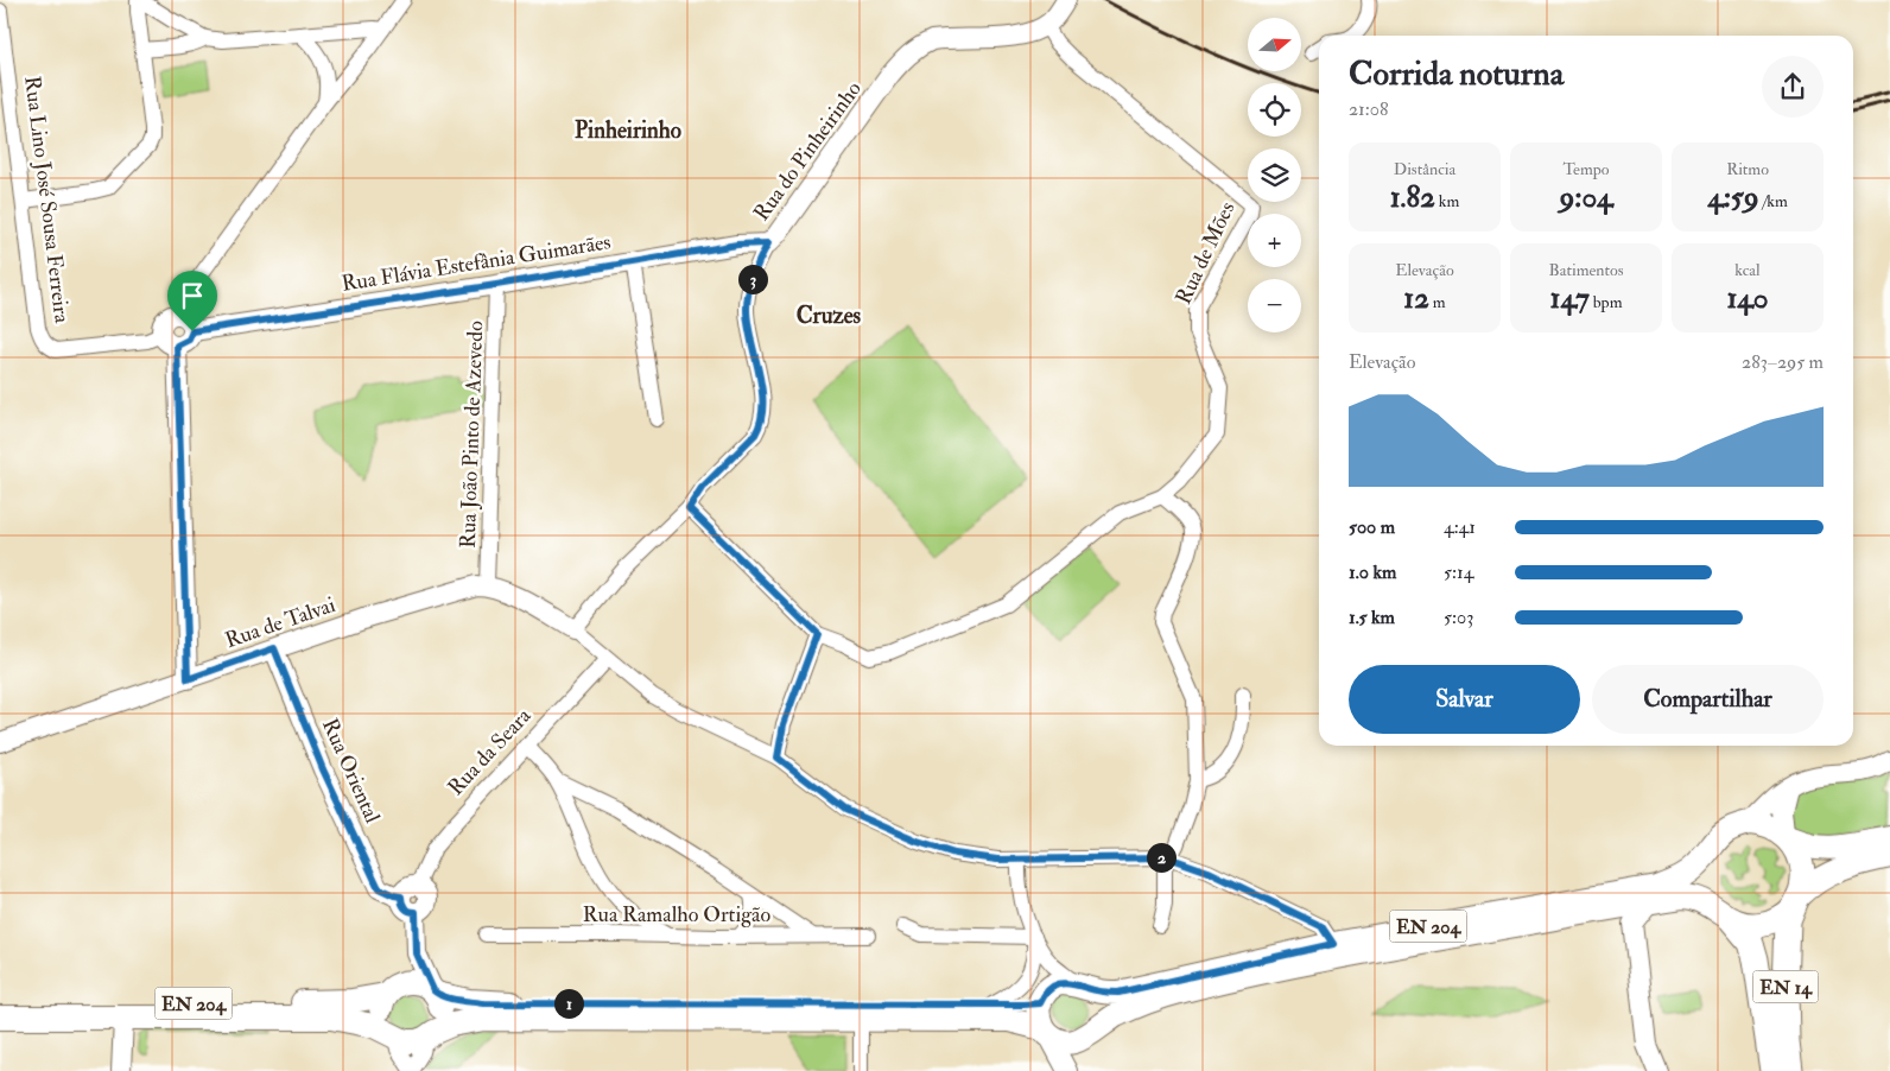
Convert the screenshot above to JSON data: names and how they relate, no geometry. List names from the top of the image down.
{
  "streets": {
    "highway": ["EN 14"],
    "main road": ["EN 204"],
    "street": [
      "Rua do Pinheirinho",
      "Rua Lino José Sousa Ferreira",
      "Rua de Mões",
      "Rua Flávia Estefânia Guimarães",
      "Rua João Pinto de Azevedo",
      "Rua de Talvai",
      "Rua da Seara",
      "Rua Oriental",
      "Rua Ramalho Ortigão"
    ]
  },
  "crossings": [
    ["Rua do Pinheirinho", "Rua de Mões"],
    ["Rua do Pinheirinho", "Rua Flávia Estefânia Guimarães"],
    ["Rua Lino José Sousa Ferreira", "Rua Flávia Estefânia Guimarães"],
    ["Rua Flávia Estefânia Guimarães", "Rua João Pinto de Azevedo"],
    ["Rua João Pinto de Azevedo", "Rua de Talvai"],
    ["Rua de Talvai", "Rua Oriental"],
    ["Rua da Seara", "Rua Oriental"],
    ["EN 204", "EN 14"]
  ],
  "districts": ["Pinheirinho", "Cruzes"],
  "north": "right",
  "page": {
    "map_buttons": ["+", "−"],
    "heading": ["Corrida noturna", "21:08"],
    "stats": [
      ["Distância", "1.82 km"],
      ["Tempo", "9:04"],
      ["Ritmo", "4:59 /km"],
      ["Elevação", "12 m"],
      ["Batimentos", "147 bpm"],
      ["kcal", "140"]
    ],
    "pins": ["3", "2", "1"],
    "chart": ["Elevação", "283–295 m"],
    "list": [
      {
        "name": "500 m",
        "note": "4:41"
      },
      {
        "name": "1.0 km",
        "note": "5:14"
      },
      {
        "name": "1.5 km",
        "note": "5:03"
      }
    ],
    "buttons": ["Salvar", "Compartilhar"]
  }
}
